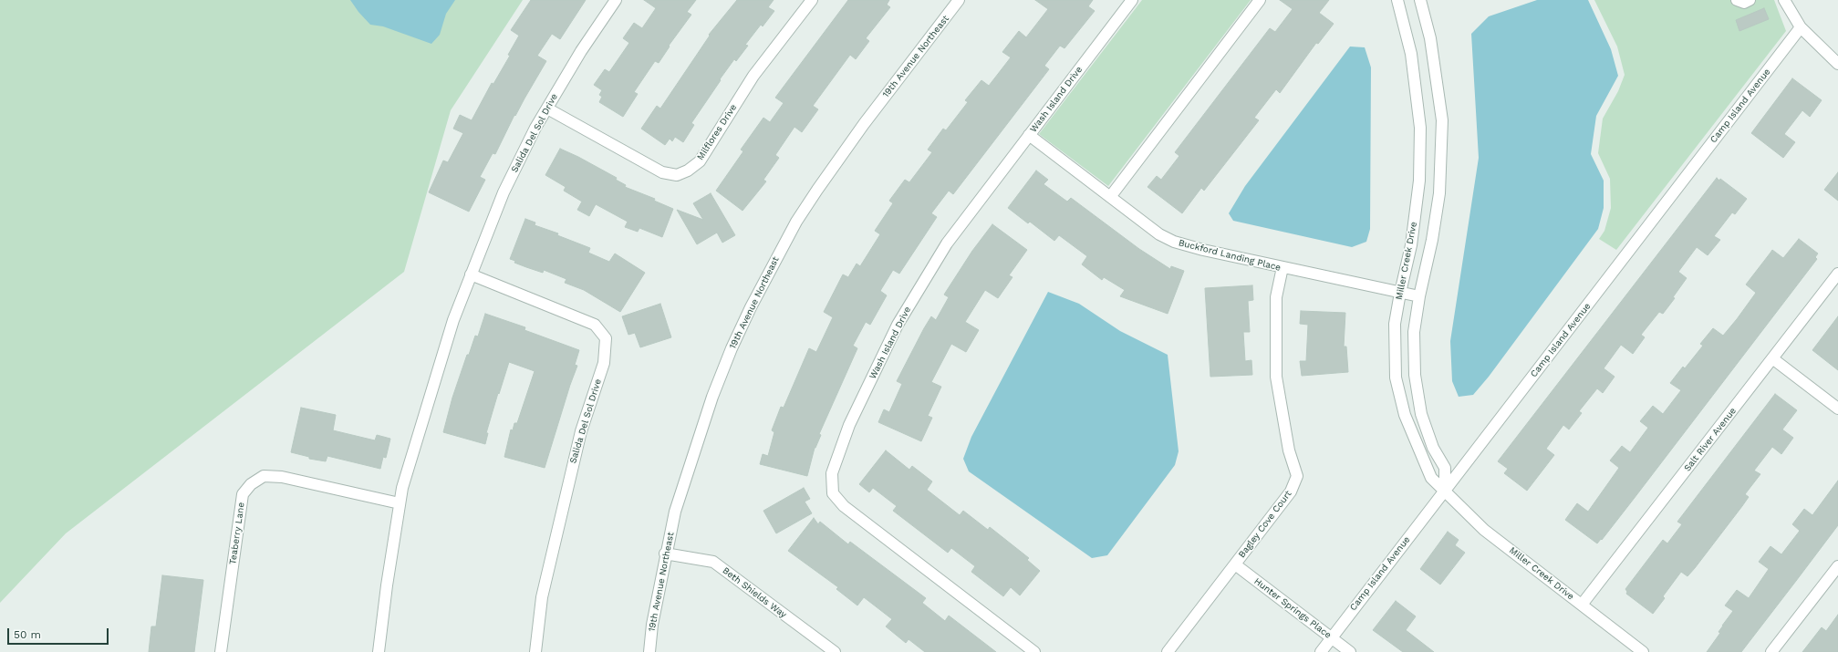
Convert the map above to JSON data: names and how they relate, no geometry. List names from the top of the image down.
{
  "streets": {
    "street": [
      "19th Avenue Northeast",
      "Wash Island Drive",
      "Camp Island Avenue",
      "Milflores Drive",
      "Salida Del Sol Drive",
      "Buckford Landing Place",
      "Miller Creek Drive",
      "Salt River Avenue",
      "Bagley Cove Court",
      "Teaberry Lane",
      "Beth Shields Way",
      "Hunter Springs Place"
    ]
  },
  "crossings": [
    ["19th Avenue Northeast", "Beth Shields Way"],
    ["Wash Island Drive", "Buckford Landing Place"],
    ["Camp Island Avenue", "Miller Creek Drive"],
    ["Camp Island Avenue", "Hunter Springs Place"],
    ["Milflores Drive", "Salida Del Sol Drive"],
    ["Salida Del Sol Drive", "Teaberry Lane"],
    ["Buckford Landing Place", "Miller Creek Drive"],
    ["Buckford Landing Place", "Bagley Cove Court"],
    ["Miller Creek Drive", "Salt River Avenue"],
    ["Bagley Cove Court", "Hunter Springs Place"]
  ],
  "scale_bar": "50 m"
}
